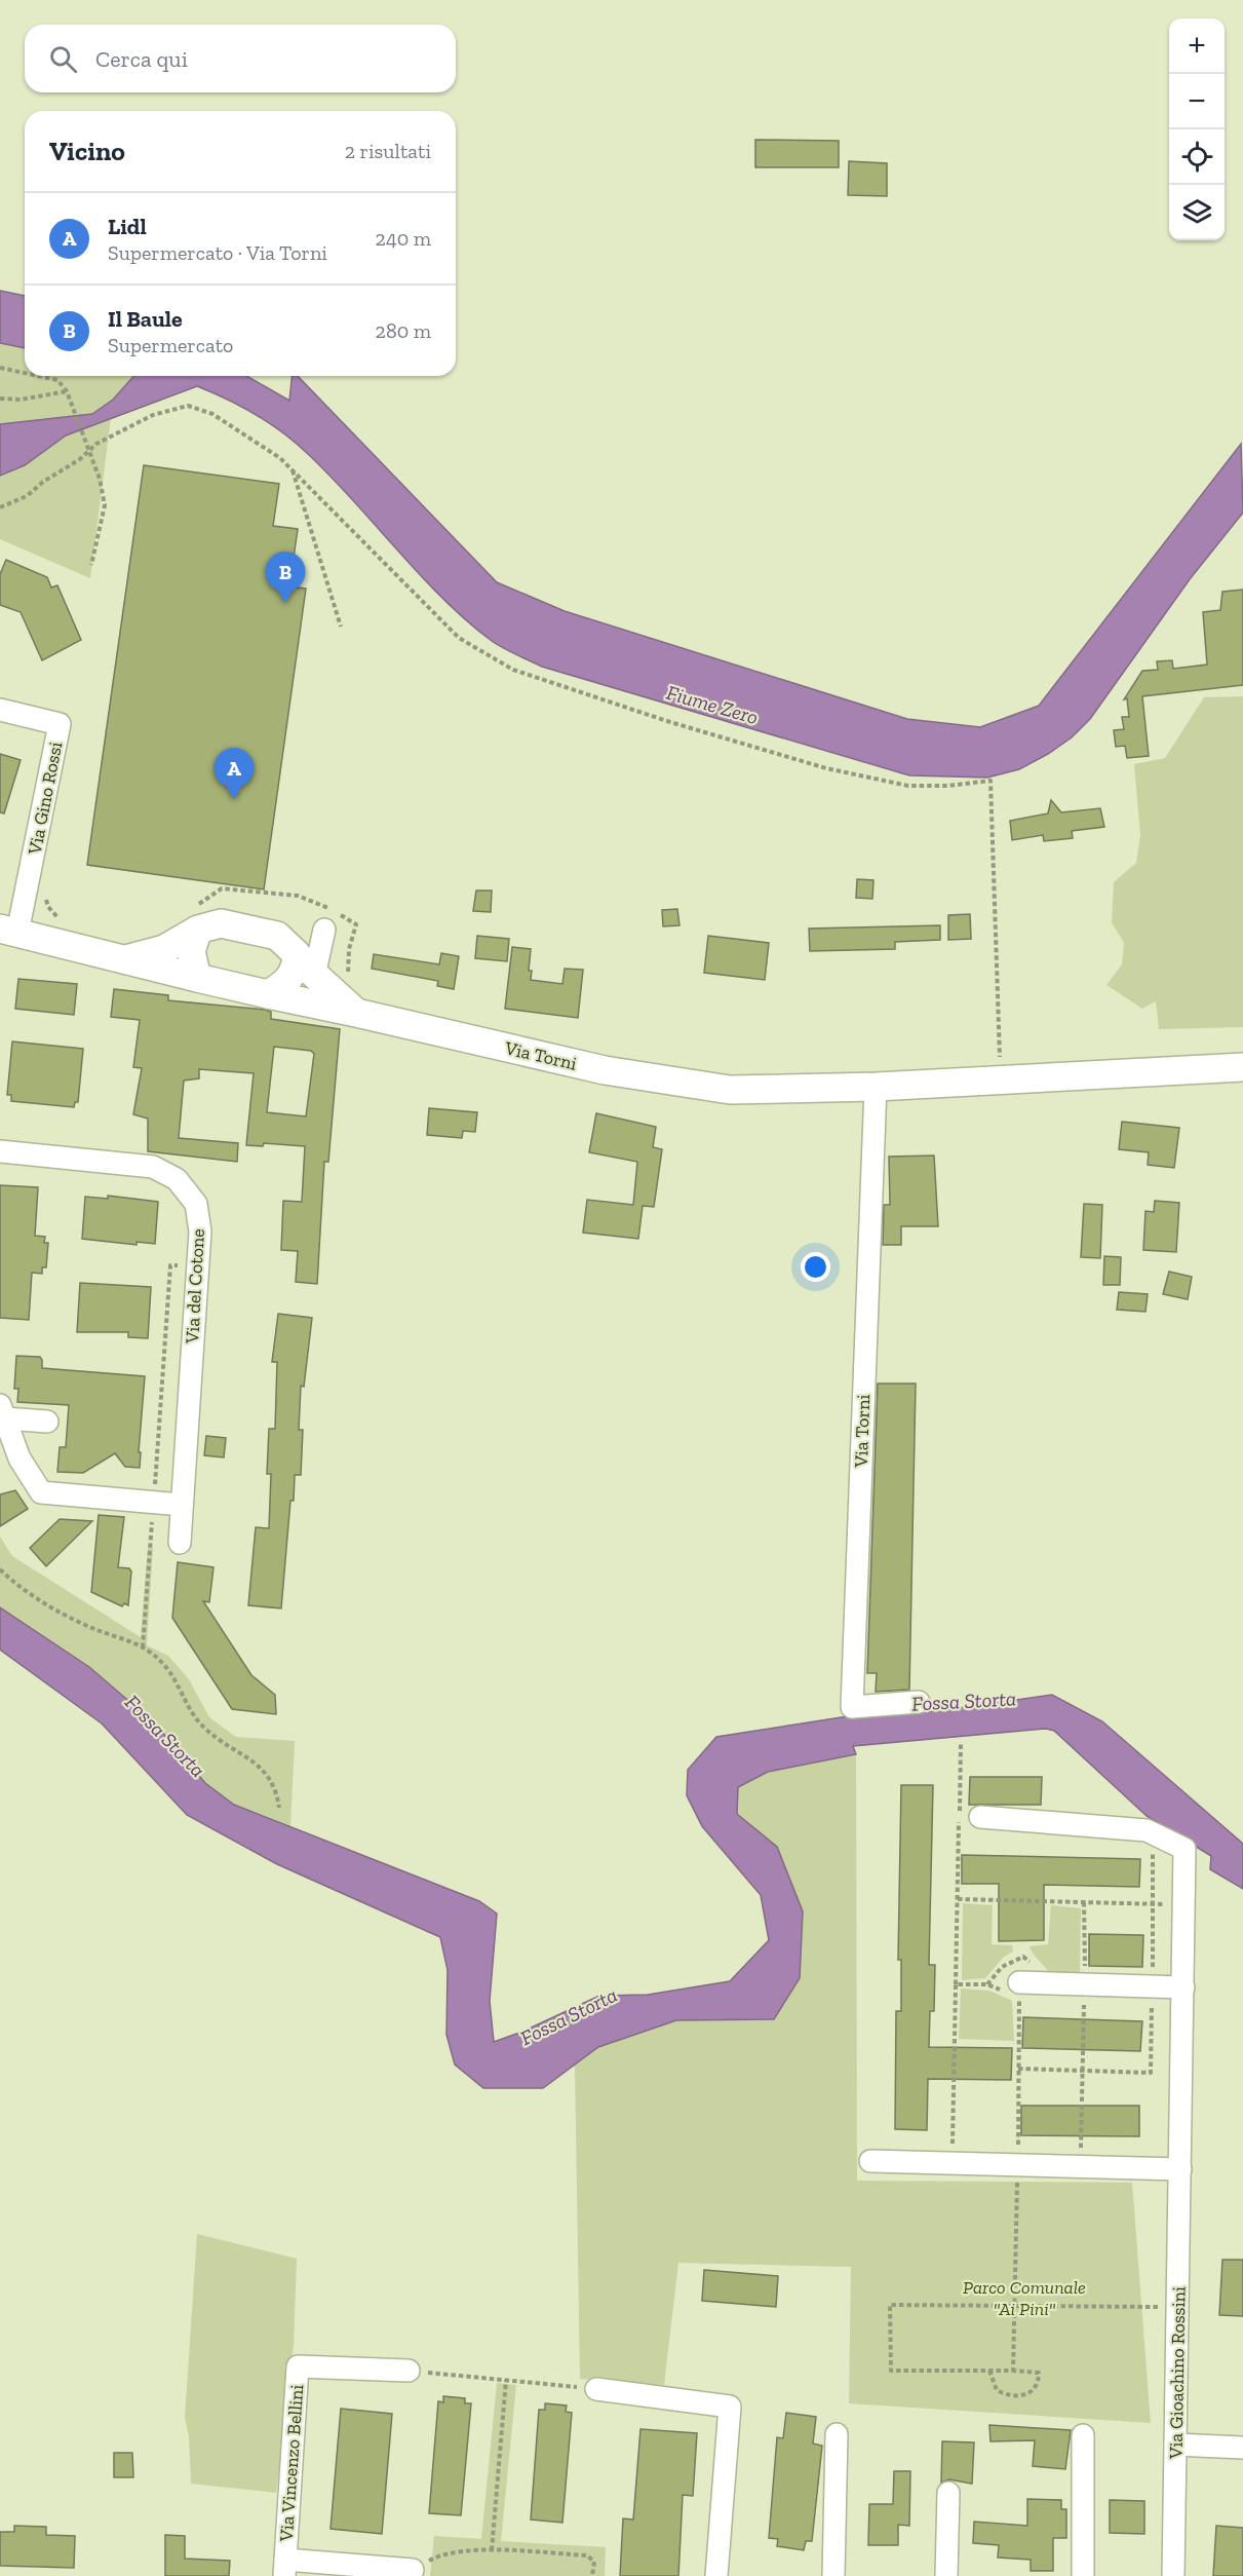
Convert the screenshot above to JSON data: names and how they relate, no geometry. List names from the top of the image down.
{
  "streets": {
    "main road": ["Via Torni"],
    "street": [
      "Via Gino Rossi",
      "Via del Cotone",
      "Via Gioachino Rossini",
      "Via Vincenzo Bellini"
    ]
  },
  "crossings": [
    ["Via Gino Rossi", "Via Torni"]
  ],
  "water": ["Fiume Zero", "Fossa Storta"],
  "parks": ["Parco Comunale \"Ai Pini\""],
  "page": {
    "map_buttons": ["+", "−"],
    "search": "Cerca qui",
    "heading": ["Vicino", "2 risultati"],
    "list": [
      {
        "mark": "A",
        "name": "Lidl",
        "note": "Supermercato · Via Torni",
        "value": "240 m"
      },
      {
        "mark": "B",
        "name": "Il Baule",
        "note": "Supermercato",
        "value": "280 m"
      }
    ],
    "pins": ["B", "A"]
  }
}
